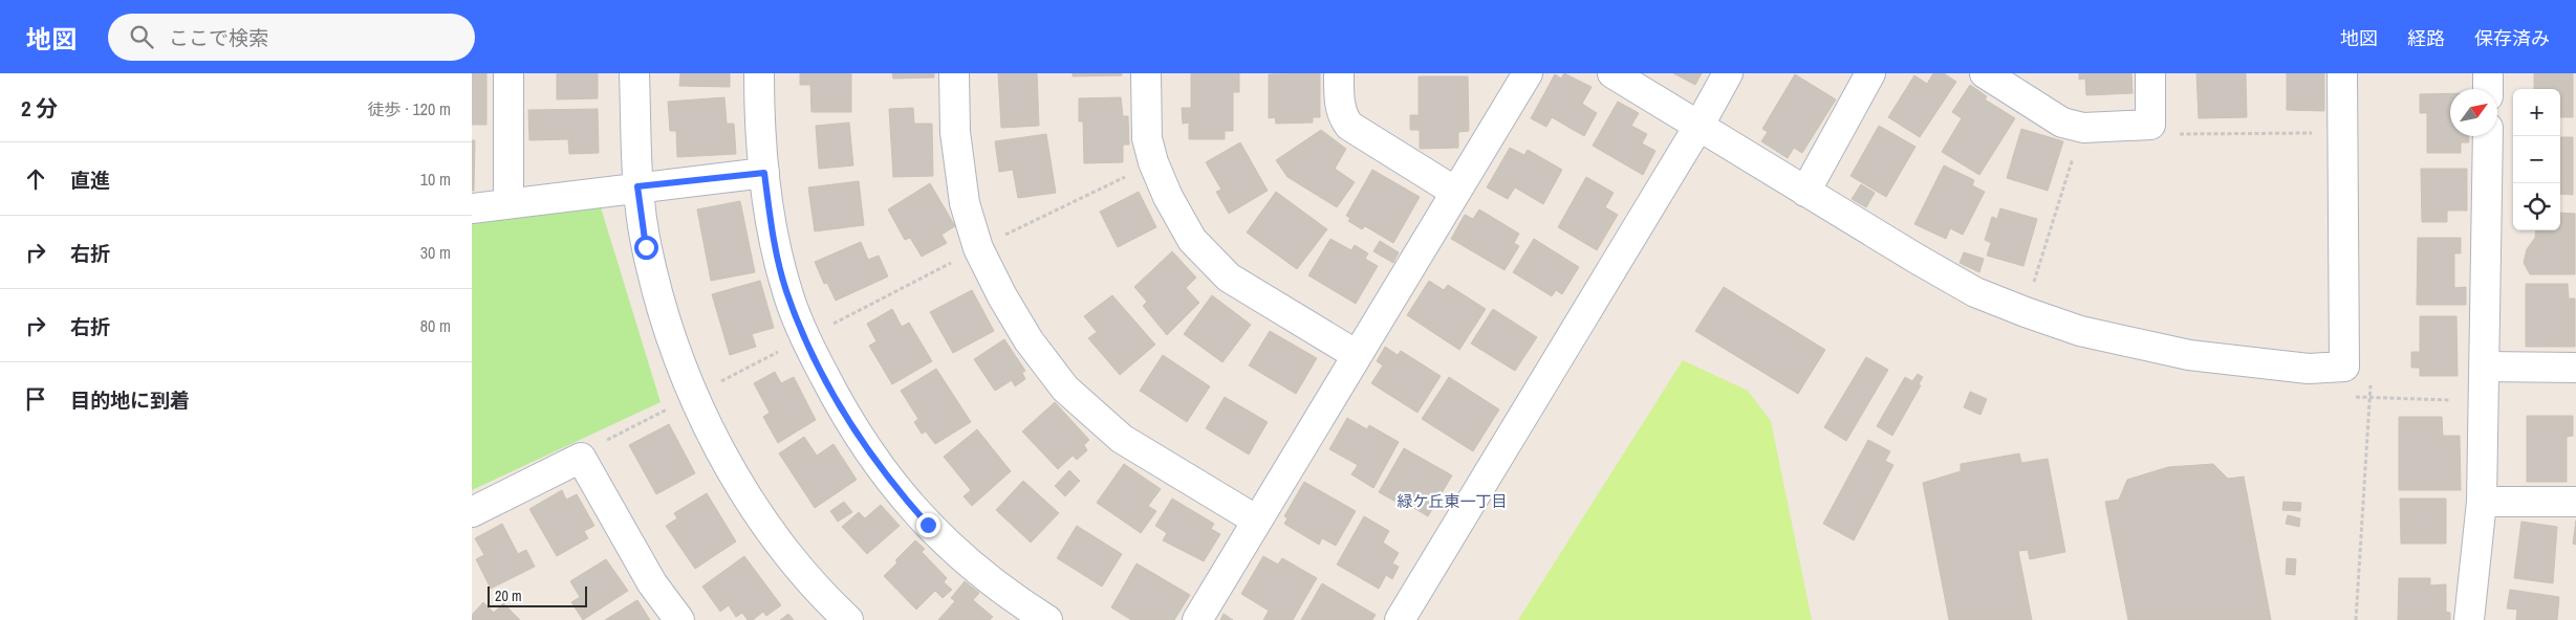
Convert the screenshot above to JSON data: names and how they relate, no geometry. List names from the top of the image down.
{
  "districts": ["緑ケ丘東一丁目"],
  "scale_bar": "20 m",
  "north": "top right",
  "page": {
    "header": "地図",
    "search": "ここで検索",
    "nav": ["地図", "経路", "保存済み"],
    "heading": ["2 分", "徒歩 · 120 m"],
    "map_buttons": ["+", "−"],
    "list": [
      ["直進", "10 m"],
      ["右折", "30 m"],
      ["右折", "80 m"],
      "目的地に到着"
    ],
    "scale": "20 m"
  }
}
